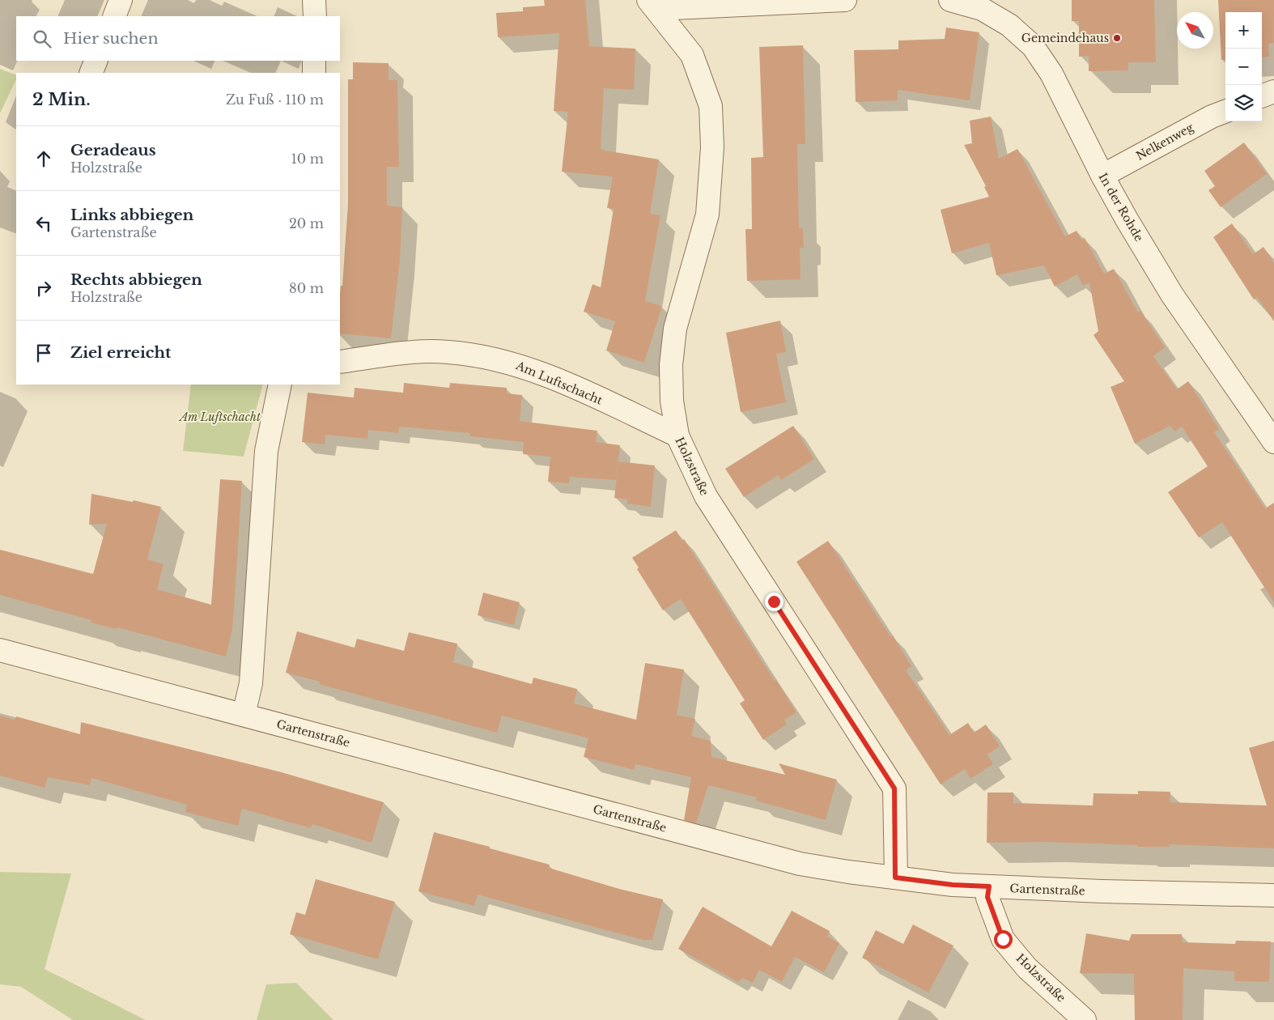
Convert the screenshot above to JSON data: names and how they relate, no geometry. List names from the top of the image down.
{
  "streets": {
    "street": [
      "Nelkenweg",
      "In der Rohde",
      "Am Luftschacht",
      "Holzstraße",
      "Gartenstraße"
    ]
  },
  "crossings": [
    ["Nelkenweg", "In der Rohde"],
    ["Am Luftschacht", "Holzstraße"],
    ["Holzstraße", "Gartenstraße"]
  ],
  "parks": ["Am Luftschacht"],
  "places": ["Gemeindehaus"],
  "north": "top left",
  "page": {
    "map_buttons": ["+", "−"],
    "search": "Hier suchen",
    "heading": ["2 Min.", "Zu Fuß · 110 m"],
    "list": [
      ["Geradeaus", "Holzstraße", "10 m"],
      ["Links abbiegen", "Gartenstraße", "20 m"],
      ["Rechts abbiegen", "Holzstraße", "80 m"],
      "Ziel erreicht"
    ]
  }
}
